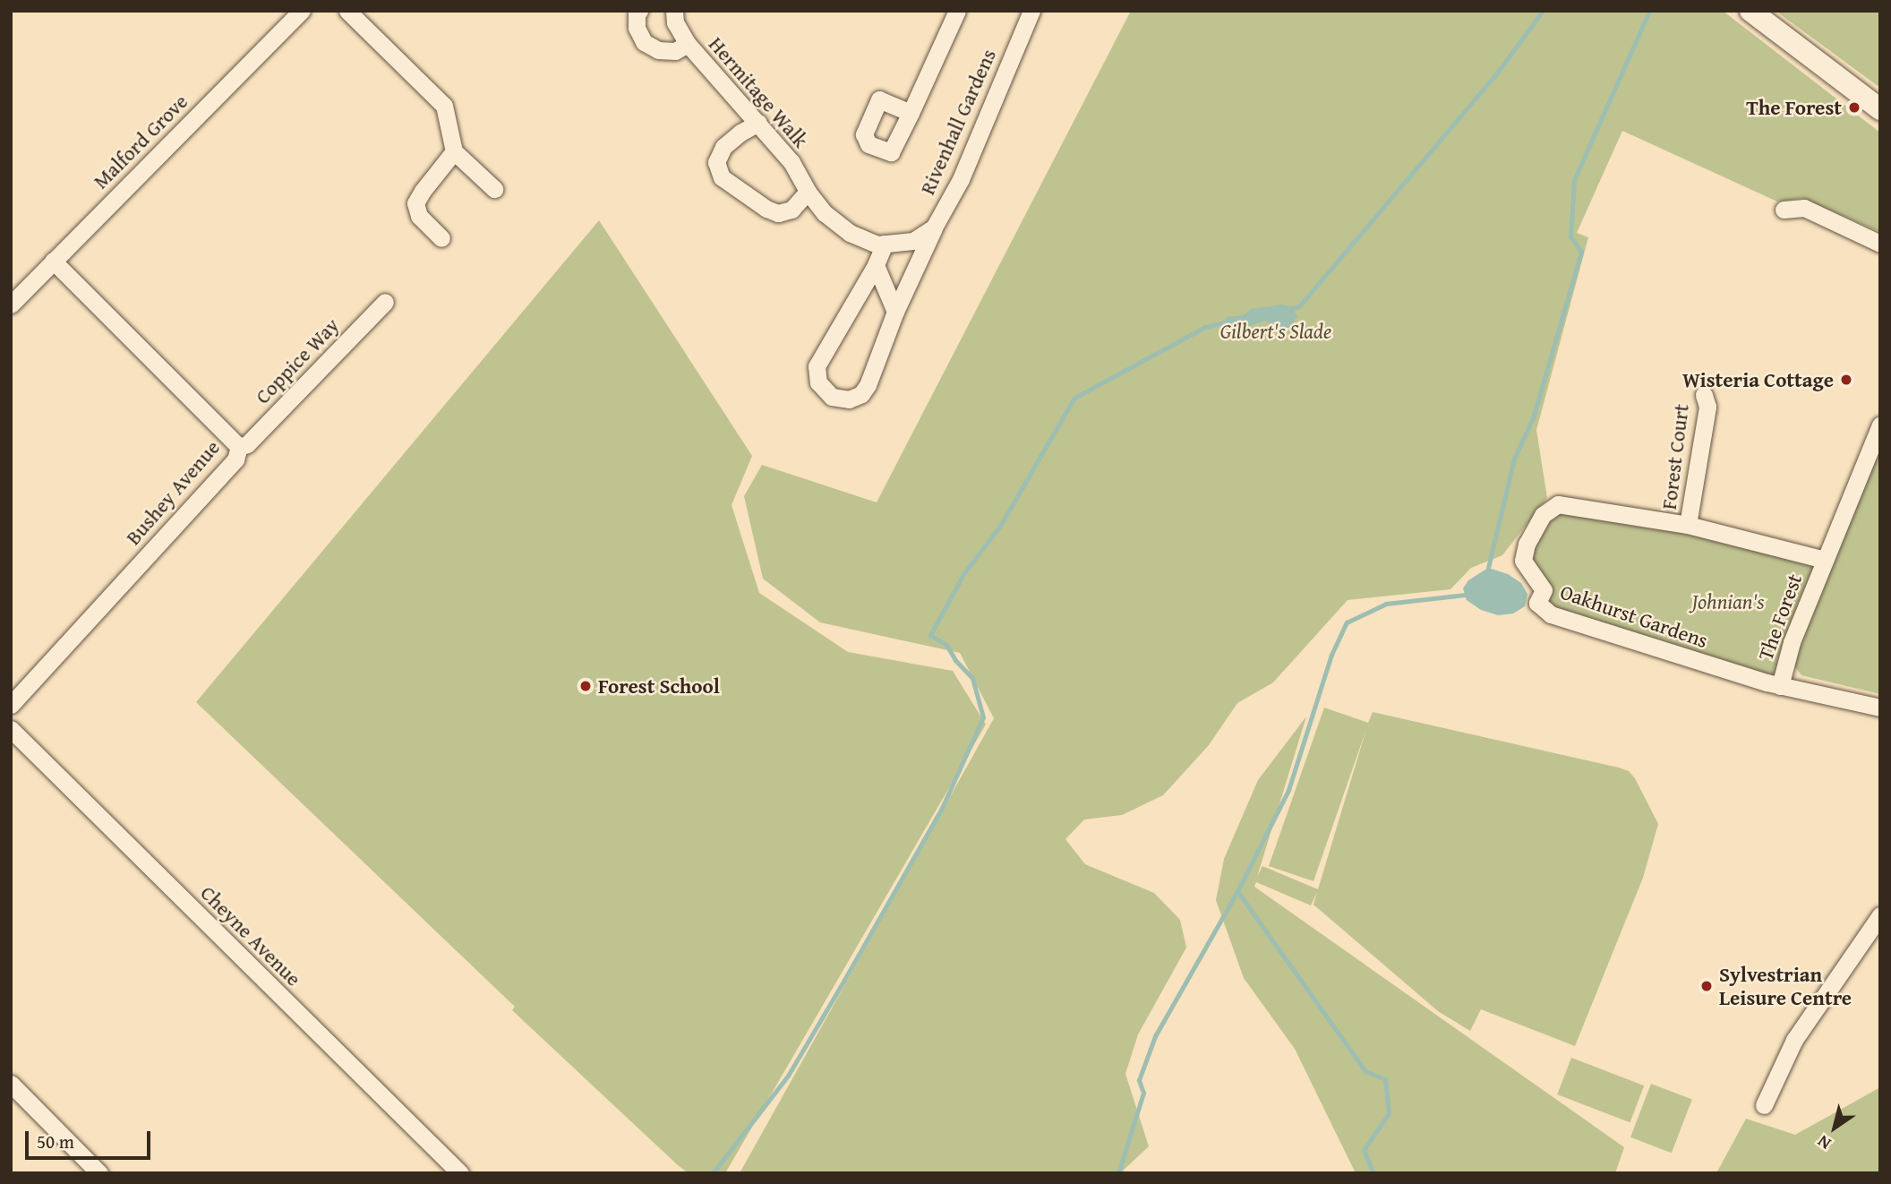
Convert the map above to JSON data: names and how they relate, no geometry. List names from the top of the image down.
{
  "streets": {
    "street": [
      "Hermitage Walk",
      "Rivenhall Gardens",
      "Malford Grove",
      "Coppice Way",
      "Forest Court",
      "Bushey Avenue",
      "Oakhurst Gardens",
      "The Forest",
      "Cheyne Avenue"
    ]
  },
  "crossings": [
    ["Hermitage Walk", "Rivenhall Gardens"],
    ["Malford Grove", "Bushey Avenue"],
    ["Coppice Way", "Bushey Avenue"],
    ["Forest Court", "Oakhurst Gardens"],
    ["Oakhurst Gardens", "The Forest"]
  ],
  "parks": ["Gilbert's Slade", "Johnian's"],
  "places": [
    "The Forest",
    "Wisteria Cottage",
    "Forest School",
    "Sylvestrian Leisure Centre"
  ],
  "scale_bar": "50 m",
  "north": "bottom left"
}
